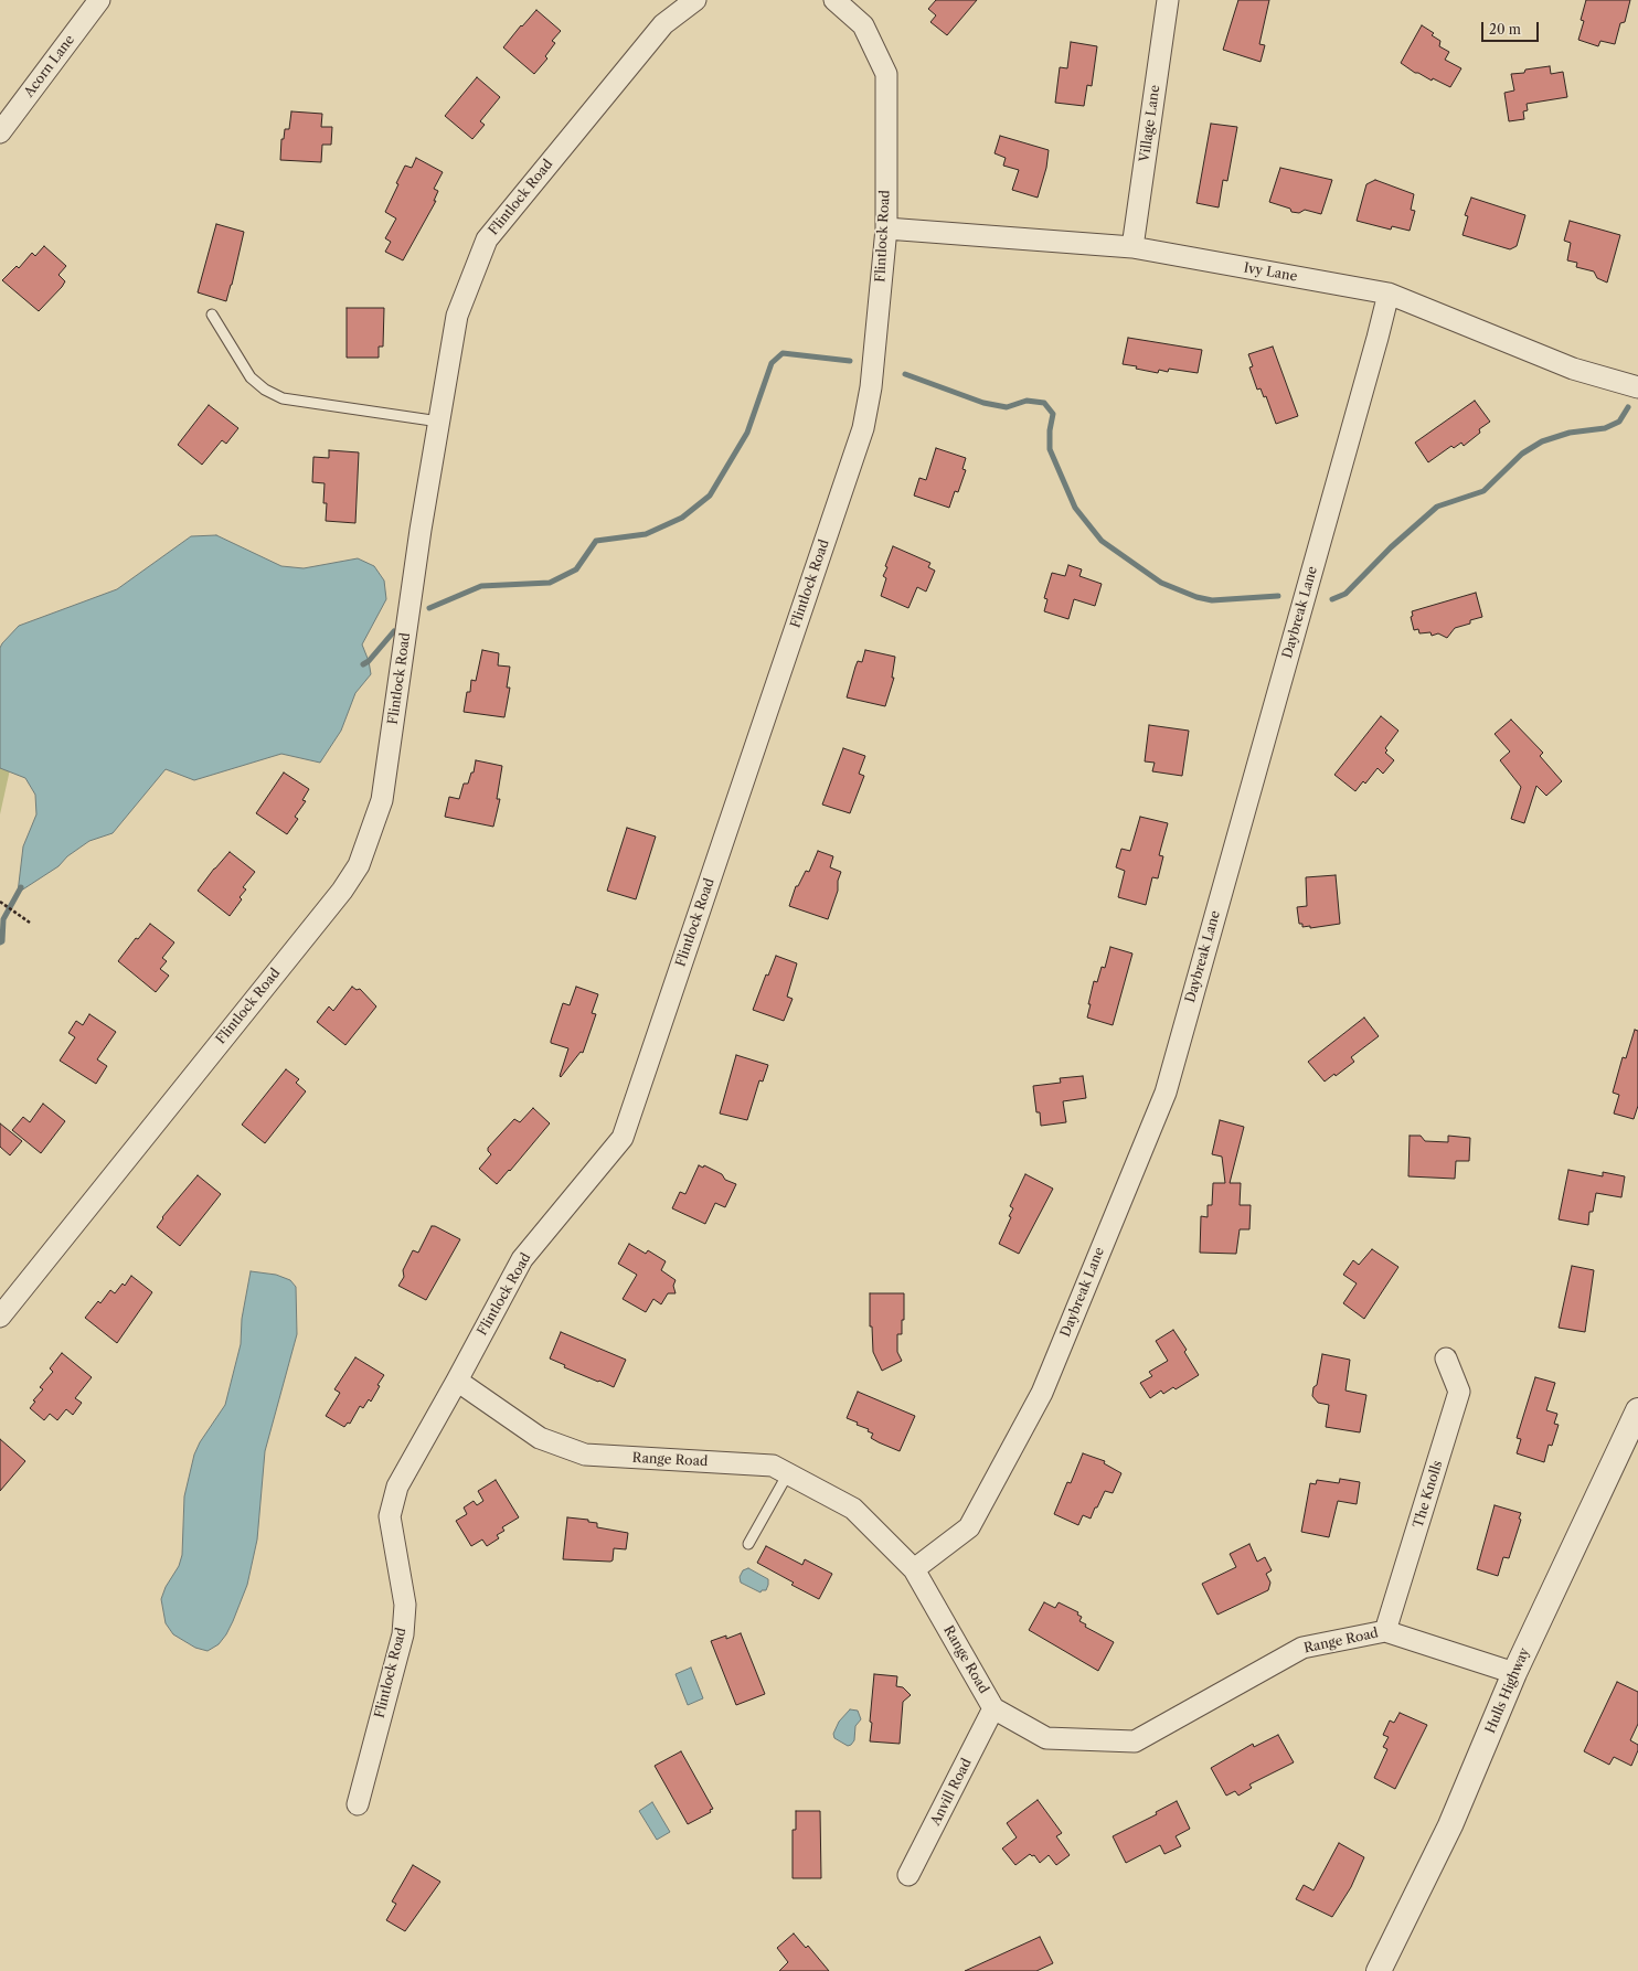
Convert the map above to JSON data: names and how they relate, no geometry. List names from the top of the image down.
{
  "streets": {
    "street": [
      "Acorn Lane",
      "Village Lane",
      "Flintlock Road",
      "Ivy Lane",
      "Daybreak Lane",
      "Range Road",
      "The Knolls",
      "Hulls Highway",
      "Anvill Road"
    ]
  },
  "crossings": [
    ["Village Lane", "Ivy Lane"],
    ["Flintlock Road", "Ivy Lane"],
    ["Flintlock Road", "Range Road"],
    ["Ivy Lane", "Daybreak Lane"],
    ["Daybreak Lane", "Range Road"],
    ["Range Road", "The Knolls"],
    ["Range Road", "Hulls Highway"],
    ["Range Road", "Anvill Road"]
  ],
  "scale_bar": "20 m"
}
